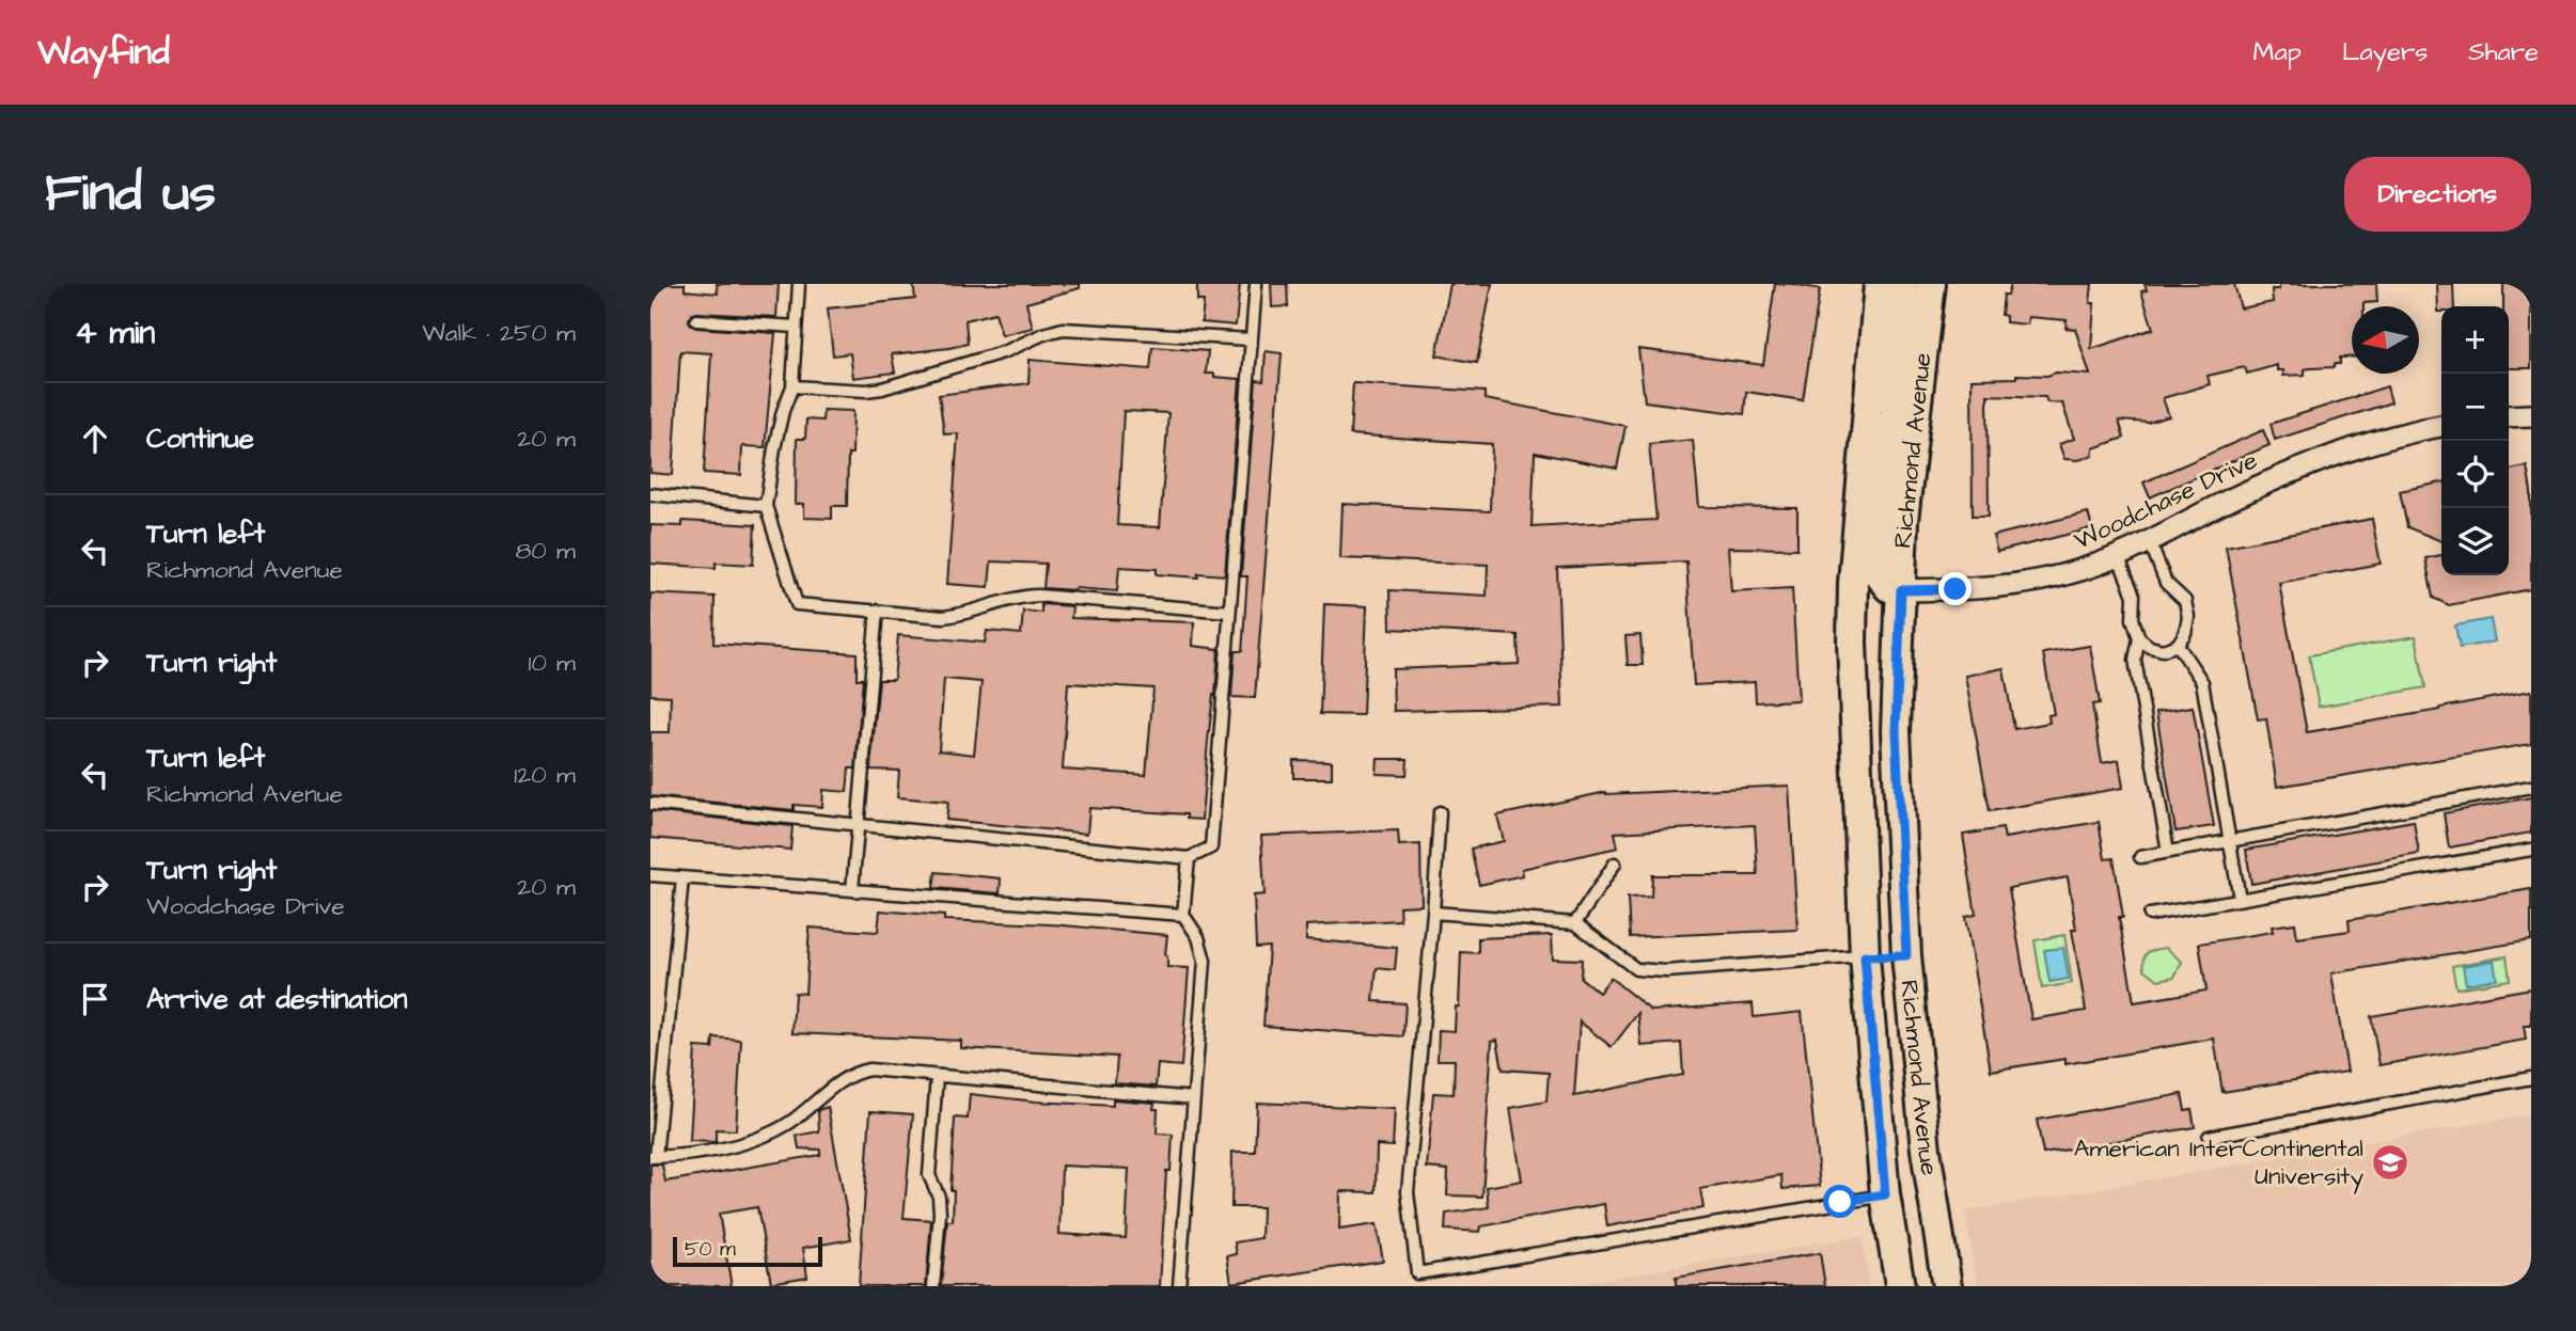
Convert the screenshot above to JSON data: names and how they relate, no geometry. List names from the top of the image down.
{
  "streets": {
    "main road": ["Richmond Avenue"],
    "street": ["Woodchase Drive"]
  },
  "crossings": [
    ["Richmond Avenue", "Woodchase Drive"]
  ],
  "places": {
    "school or university": ["American InterContinental University"]
  },
  "scale_bar": "50 m",
  "north": "left",
  "page": {
    "header": "Wayfind",
    "nav": ["Map", "Layers", "Share"],
    "buttons": "Directions",
    "title": "Find us",
    "heading": ["4 min", "Walk · 250 m"],
    "map_buttons": ["+", "−"],
    "list": [
      ["Continue", "20 m"],
      ["Turn left", "Richmond Avenue", "80 m"],
      ["Turn right", "10 m"],
      ["Turn left", "Richmond Avenue", "120 m"],
      ["Turn right", "Woodchase Drive", "20 m"],
      "Arrive at destination"
    ],
    "scale": "50 m"
  }
}
